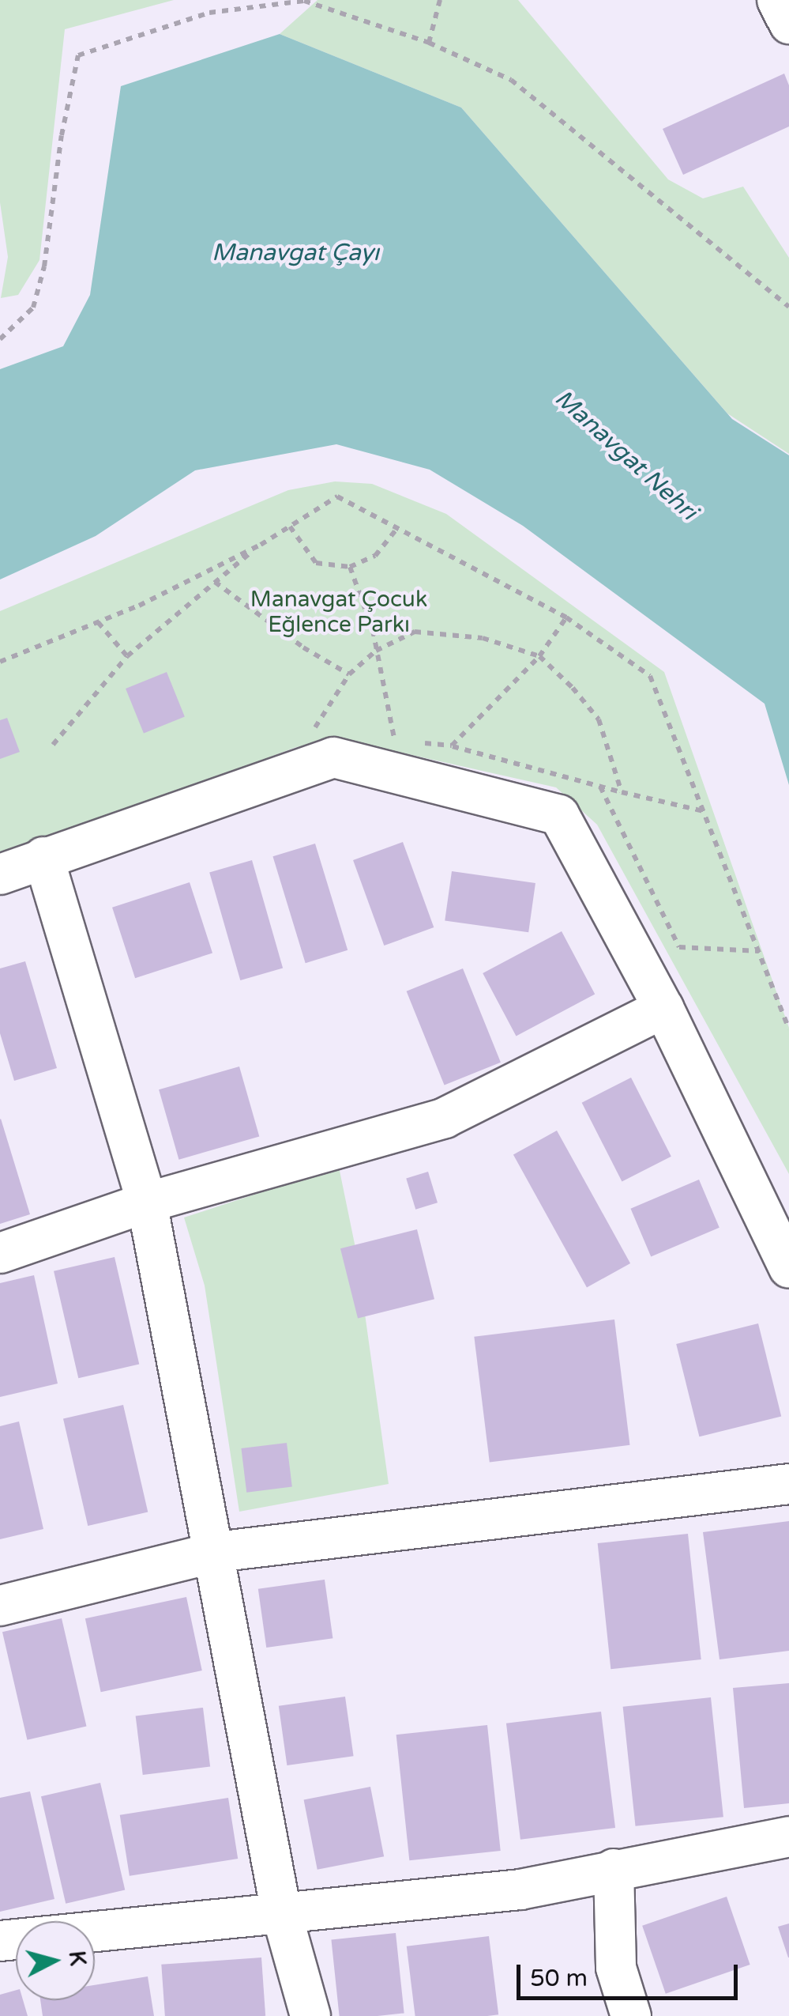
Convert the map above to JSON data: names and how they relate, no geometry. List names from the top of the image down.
{
  "water": ["Manavgat Çayı", "Manavgat Nehri"],
  "parks": ["Manavgat Çocuk Eğlence Parkı"],
  "scale_bar": "50 m",
  "north": "right"
}
